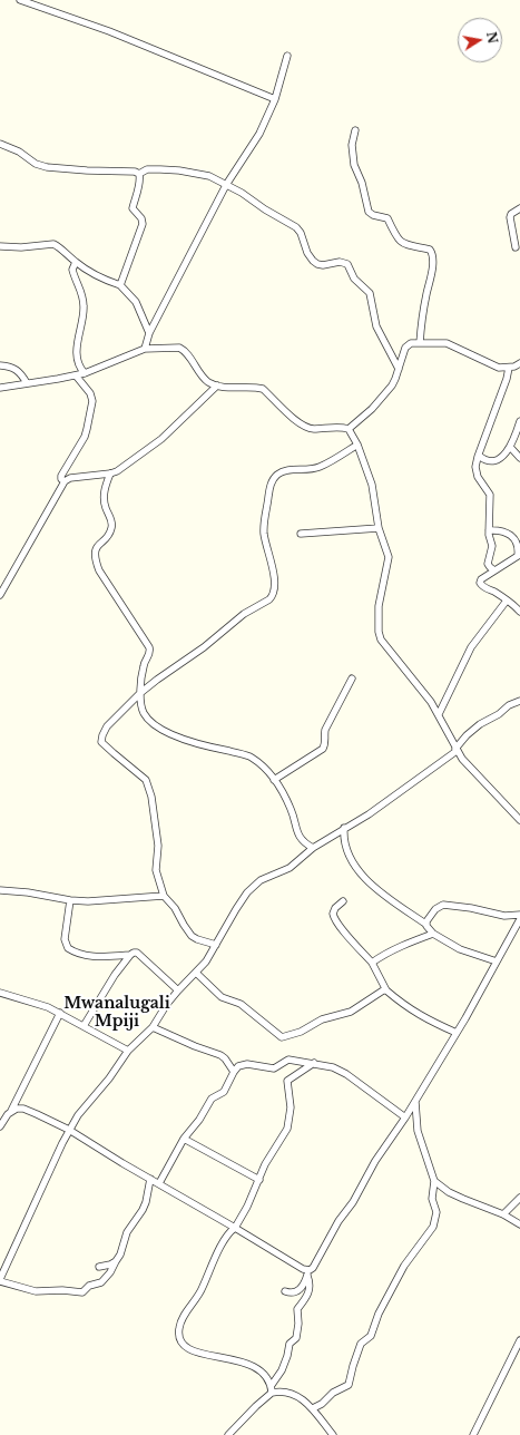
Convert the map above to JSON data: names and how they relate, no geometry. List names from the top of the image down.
{
  "districts": ["Mwanalugali Mpiji"],
  "north": "right"
}
